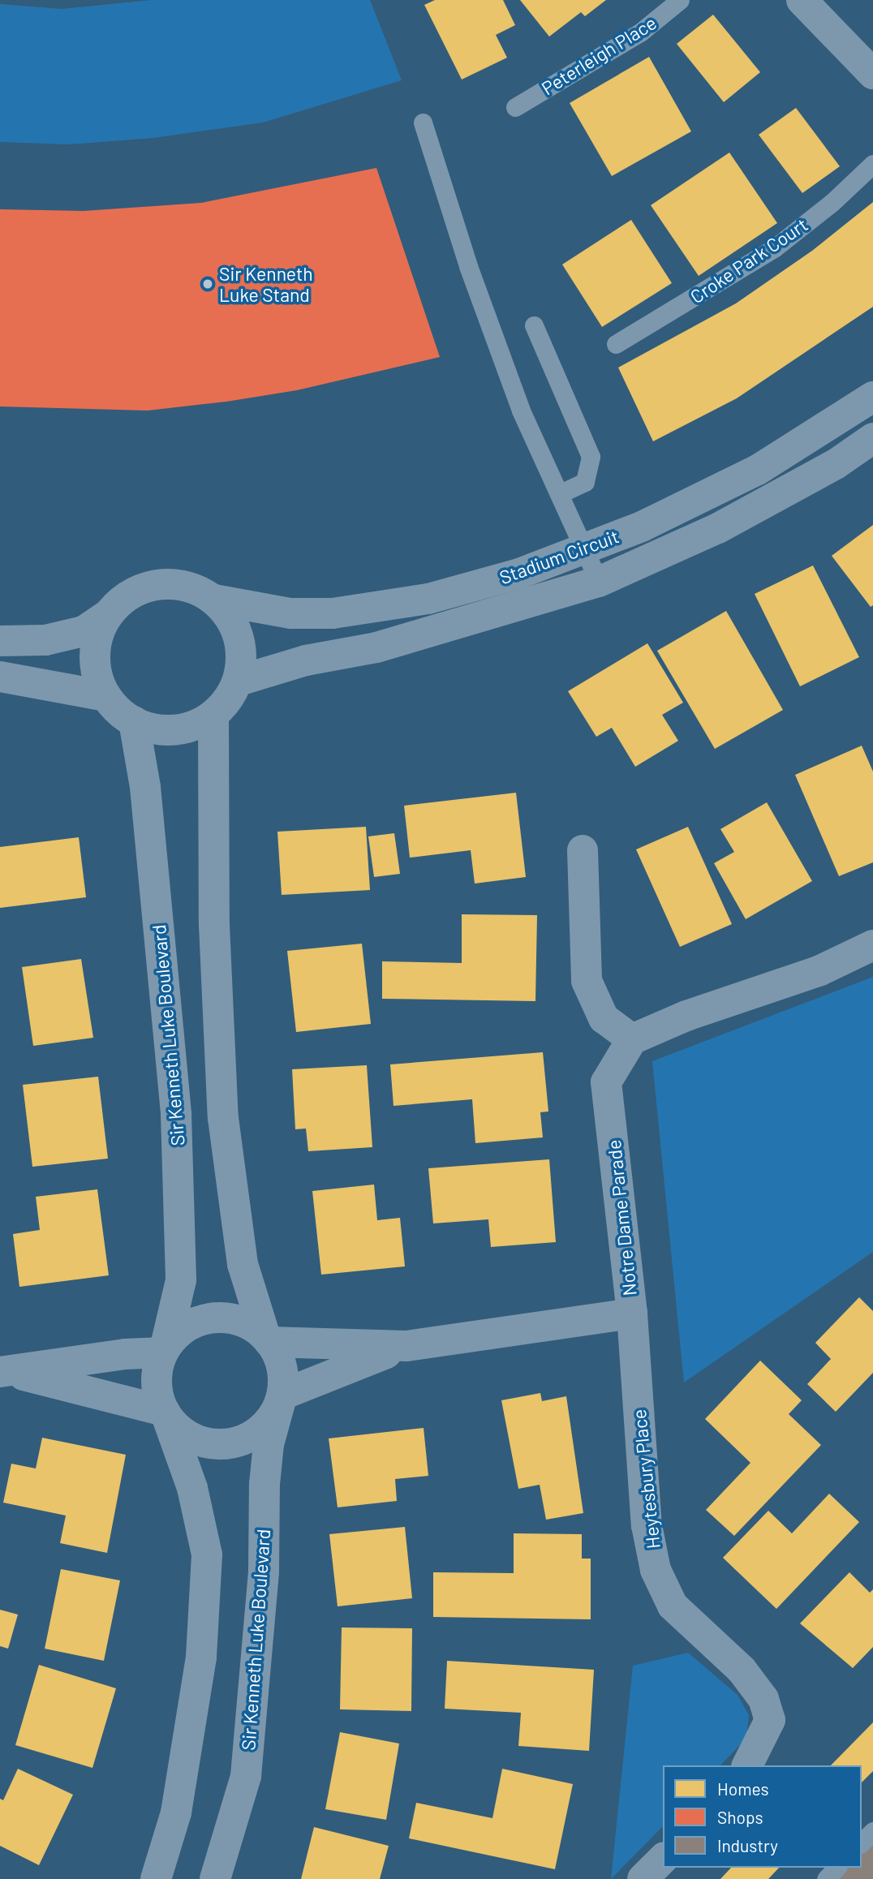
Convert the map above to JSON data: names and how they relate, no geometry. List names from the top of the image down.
{
  "streets": {
    "street": [
      "Stadium Circuit",
      "Sir Kenneth Luke Boulevard",
      "Notre Dame Parade",
      "Heytesbury Place"
    ],
    "lane": ["Peterleigh Place", "Croke Park Court"]
  },
  "crossings": [
    ["Stadium Circuit", "Sir Kenneth Luke Boulevard"],
    ["Sir Kenneth Luke Boulevard", "Notre Dame Parade"],
    ["Notre Dame Parade", "Heytesbury Place"]
  ],
  "places": ["Sir Kenneth Luke Stand"],
  "legend": ["Homes", "Shops", "Industry"]
}
